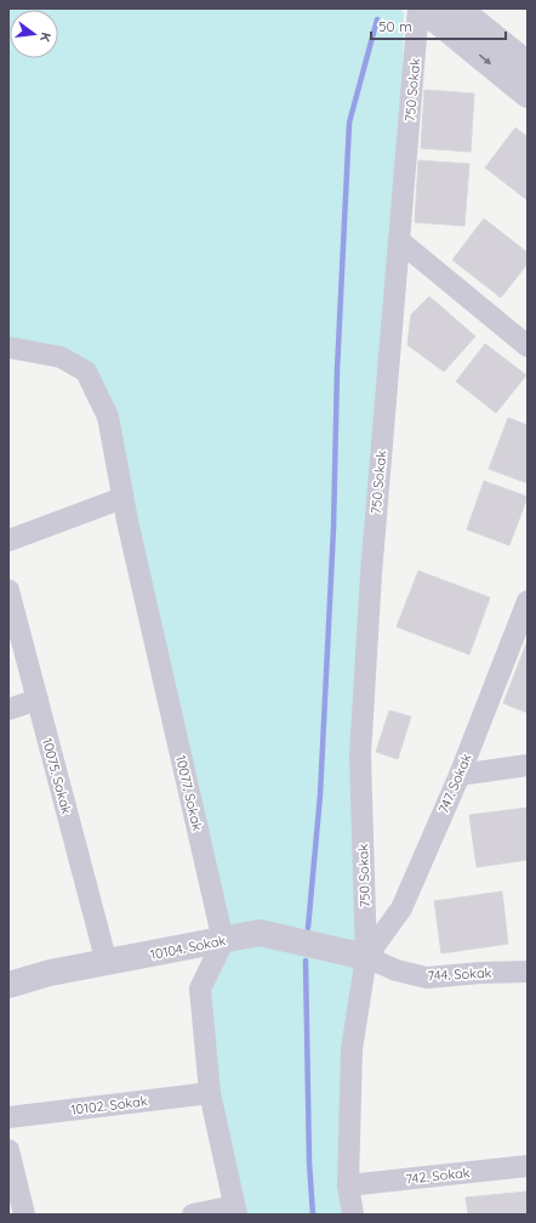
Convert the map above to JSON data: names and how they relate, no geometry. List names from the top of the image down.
{
  "streets": {
    "street": [
      "750 Sokak",
      "10075. Sokak",
      "747. Sokak",
      "10077. Sokak",
      "10104. Sokak",
      "744. Sokak",
      "10102. Sokak",
      "742. Sokak"
    ]
  },
  "crossings": [
    ["750 Sokak", "747. Sokak"],
    ["750 Sokak", "10104. Sokak"],
    ["750 Sokak", "744. Sokak"],
    ["750 Sokak", "742. Sokak"],
    ["10075. Sokak", "10104. Sokak"],
    ["747. Sokak", "10104. Sokak"],
    ["747. Sokak", "744. Sokak"],
    ["10077. Sokak", "10104. Sokak"],
    ["10104. Sokak", "744. Sokak"]
  ],
  "scale_bar": "50 m",
  "north": "right"
}
